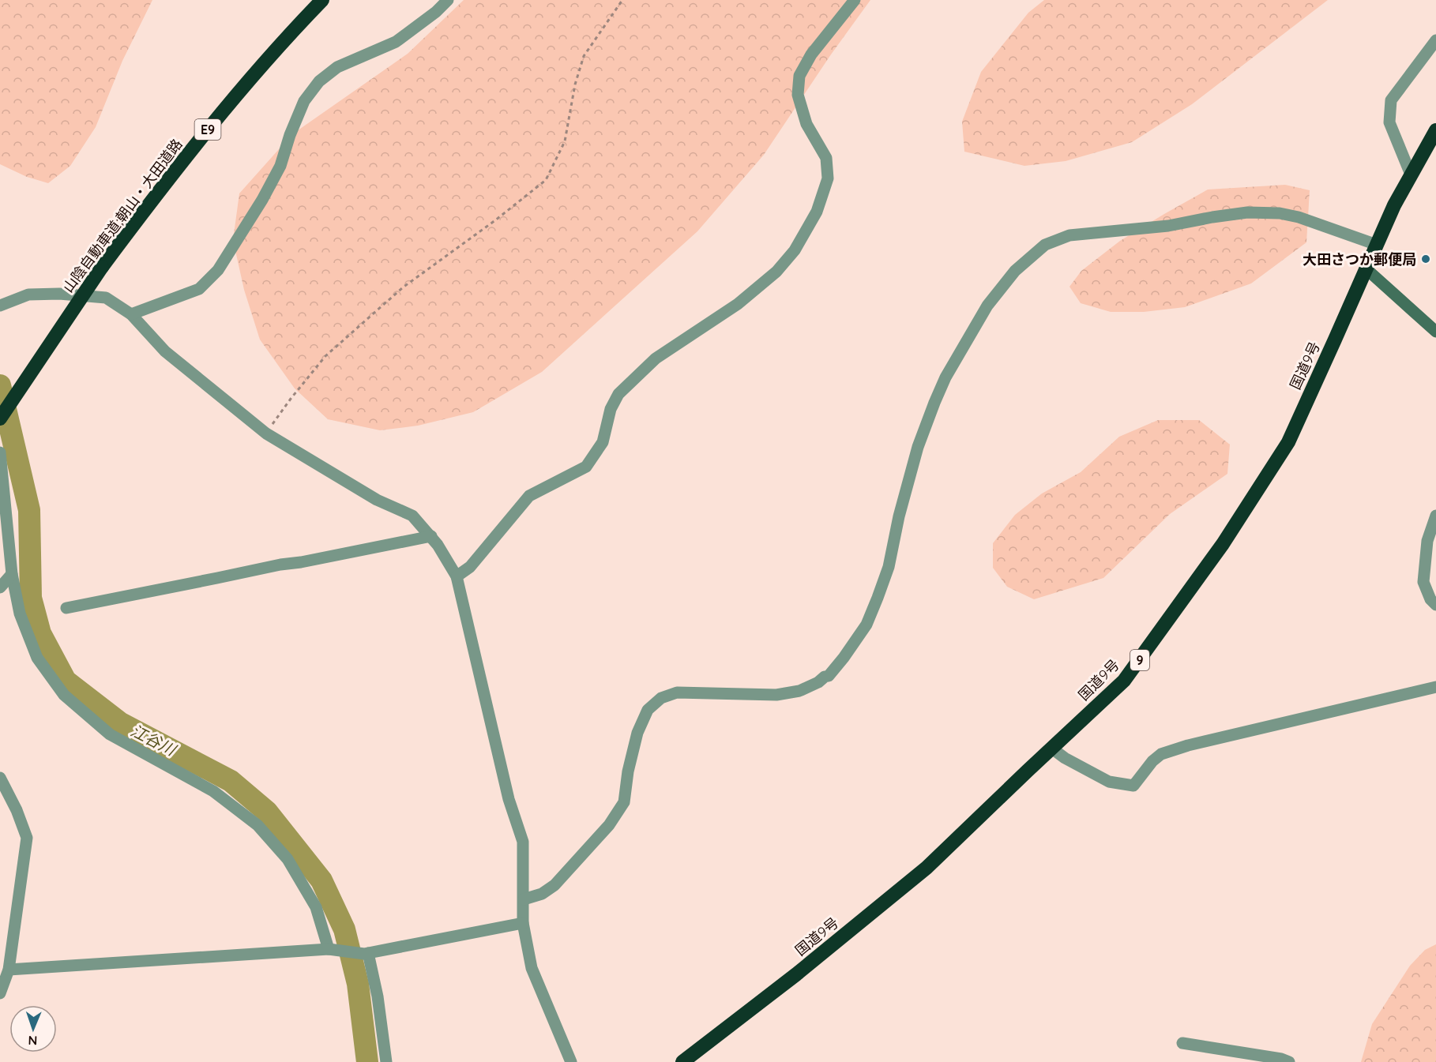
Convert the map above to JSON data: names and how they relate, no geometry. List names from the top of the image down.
{
  "streets": {
    "highway": [
      "E9",
      "山陰自動車道;朝山・大田道路",
      "国道9号",
      "9"
    ]
  },
  "water": ["江谷川"],
  "places": ["大田さつか郵便局"],
  "north": "bottom"
}
